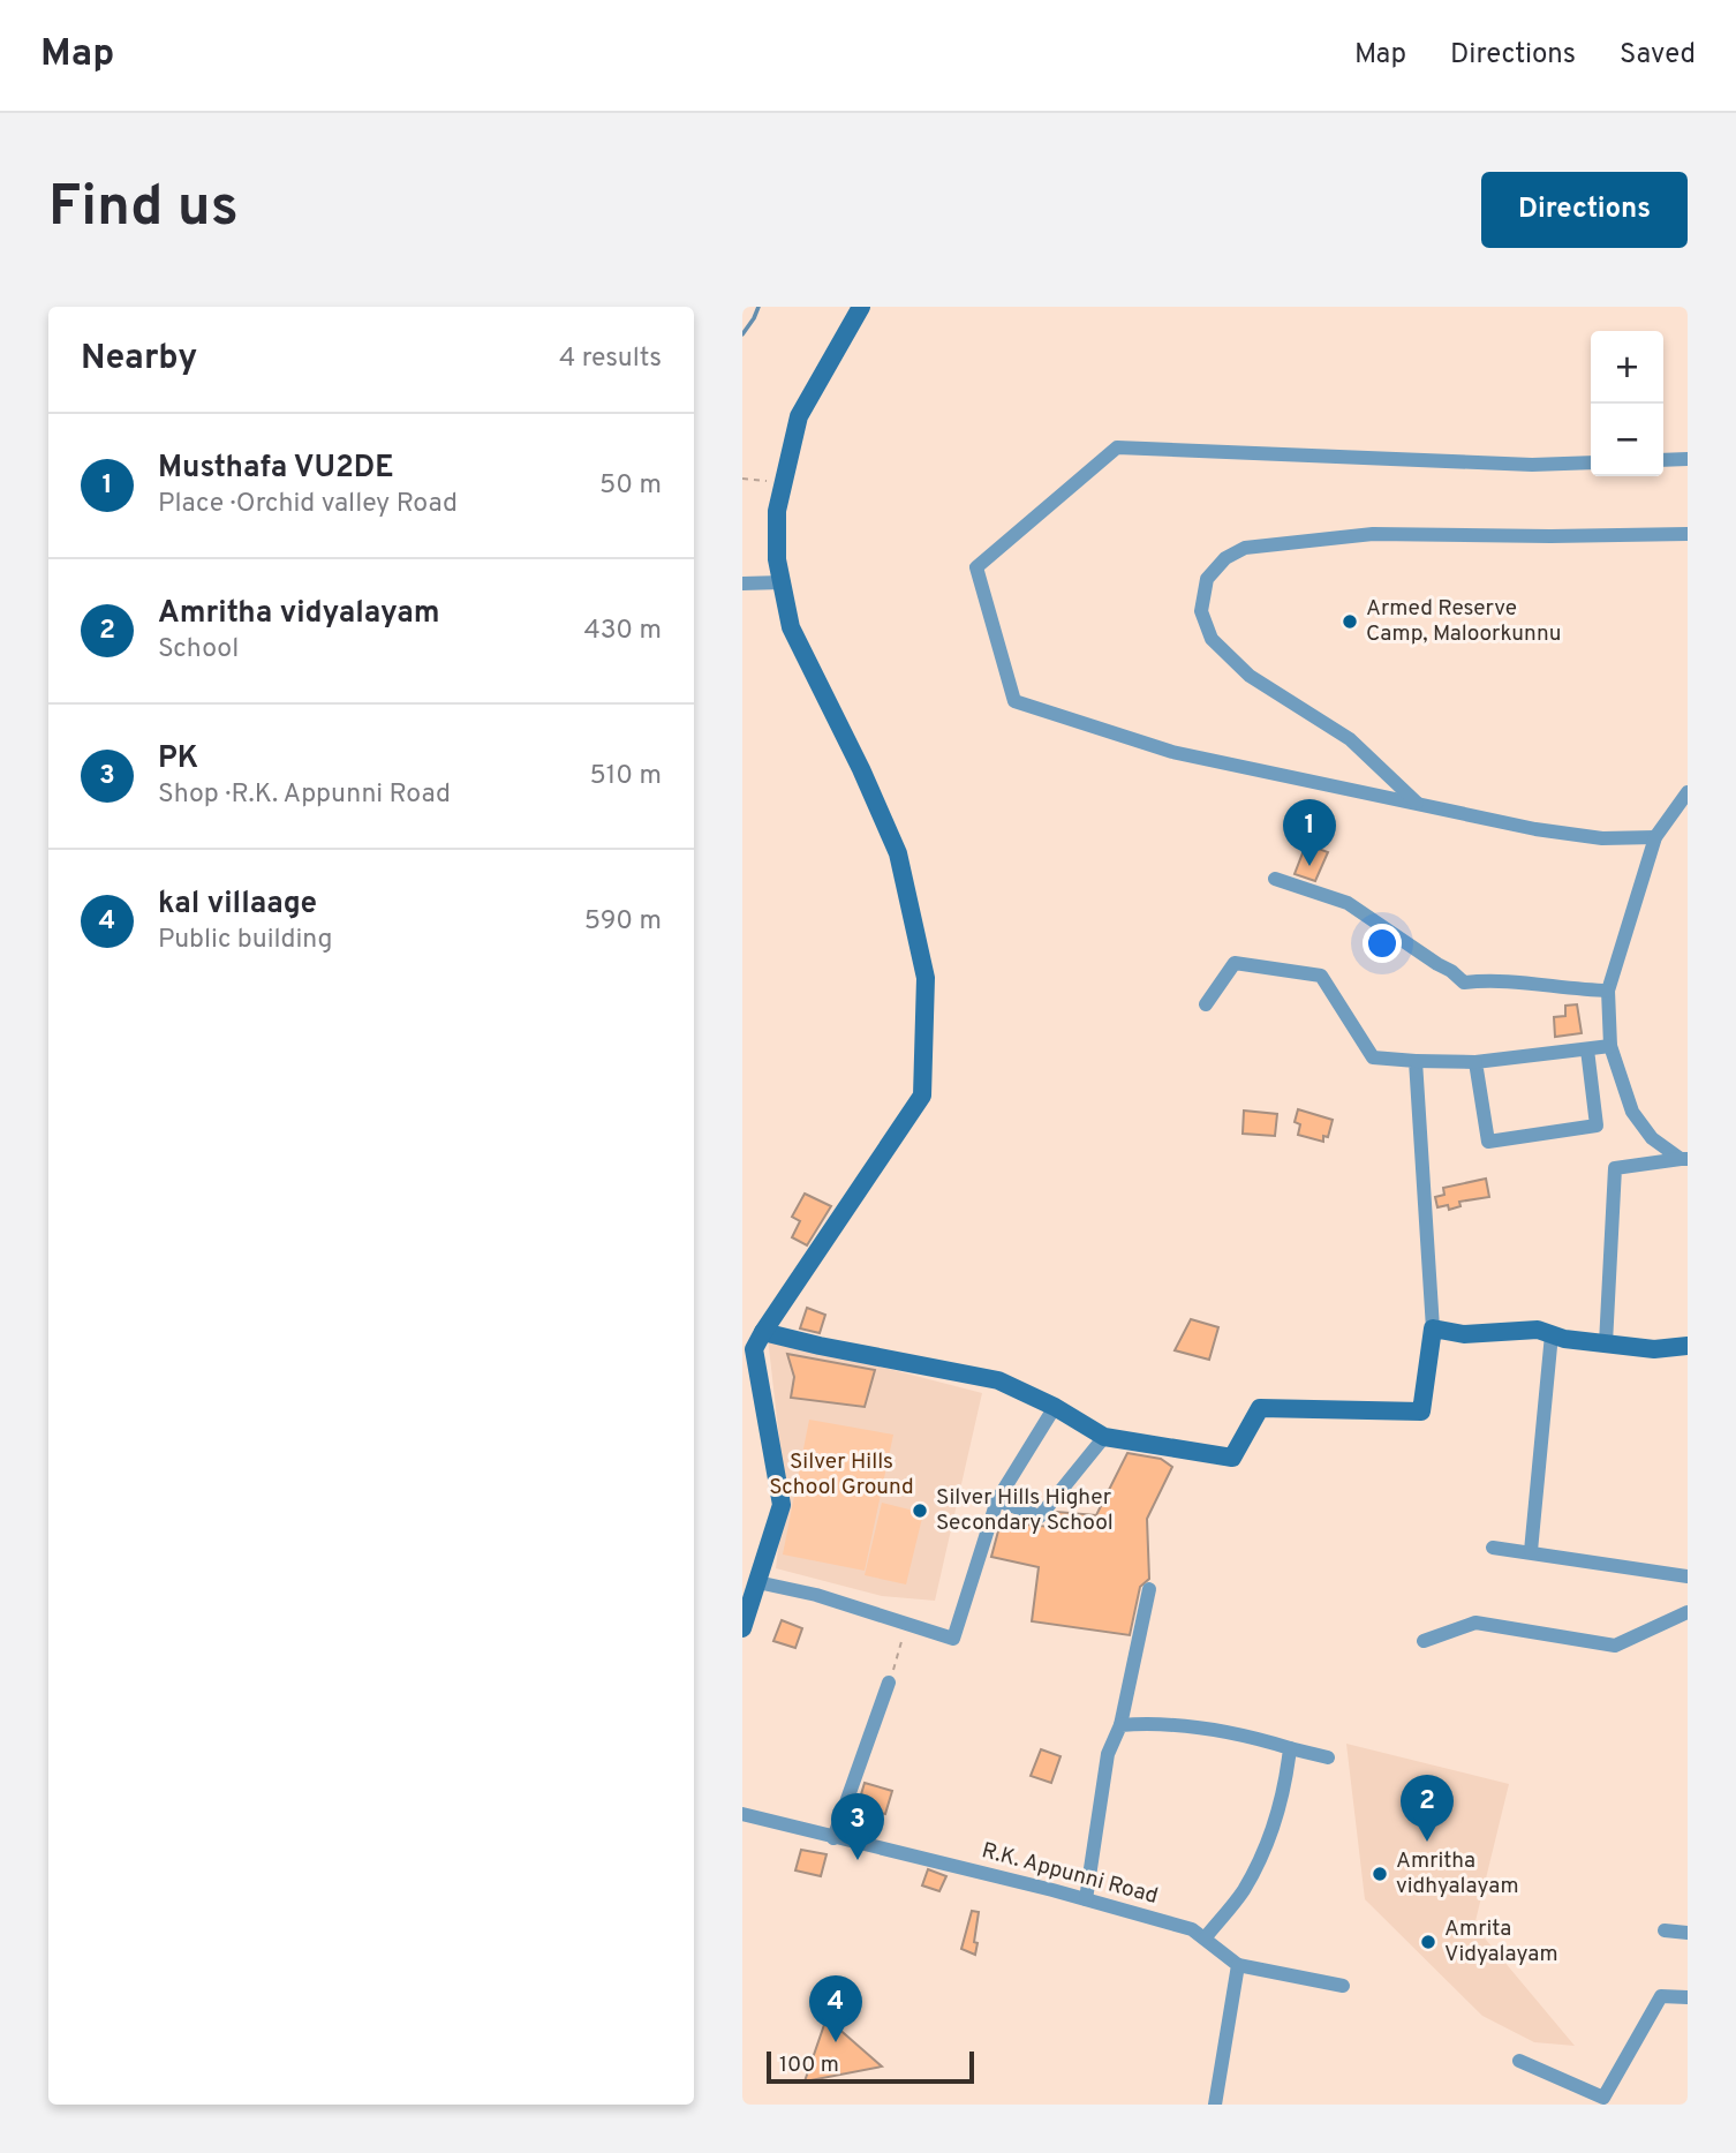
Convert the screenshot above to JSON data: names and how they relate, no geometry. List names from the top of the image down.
{
  "streets": {
    "street": ["R.K. Appunni Road"]
  },
  "parks": ["Silver Hills School Ground"],
  "places": [
    "Armed Reserve Camp, Maloorkunnu",
    "Silver Hills Higher Secondary School",
    "Amritha vidhyalayam",
    "Amrita Vidyalayam"
  ],
  "scale_bar": "100 m",
  "page": {
    "header": "Map",
    "nav": ["Map", "Directions", "Saved"],
    "buttons": "Directions",
    "title": "Find us",
    "heading": ["Nearby", "4 results"],
    "map_buttons": ["+", "−"],
    "list": [
      {
        "mark": "1",
        "name": "Musthafa VU2DE",
        "note": "Place · Orchid valley Road",
        "value": "50 m"
      },
      {
        "mark": "2",
        "name": "Amritha vidyalayam",
        "note": "School",
        "value": "430 m"
      },
      {
        "mark": "3",
        "name": "PK",
        "note": "Shop · R.K. Appunni Road",
        "value": "510 m"
      },
      {
        "mark": "4",
        "name": "kal villaage",
        "note": "Public building",
        "value": "590 m"
      }
    ],
    "pins": [
      "1",
      "2",
      "3",
      "4"
    ],
    "scale": "100 m"
  }
}
